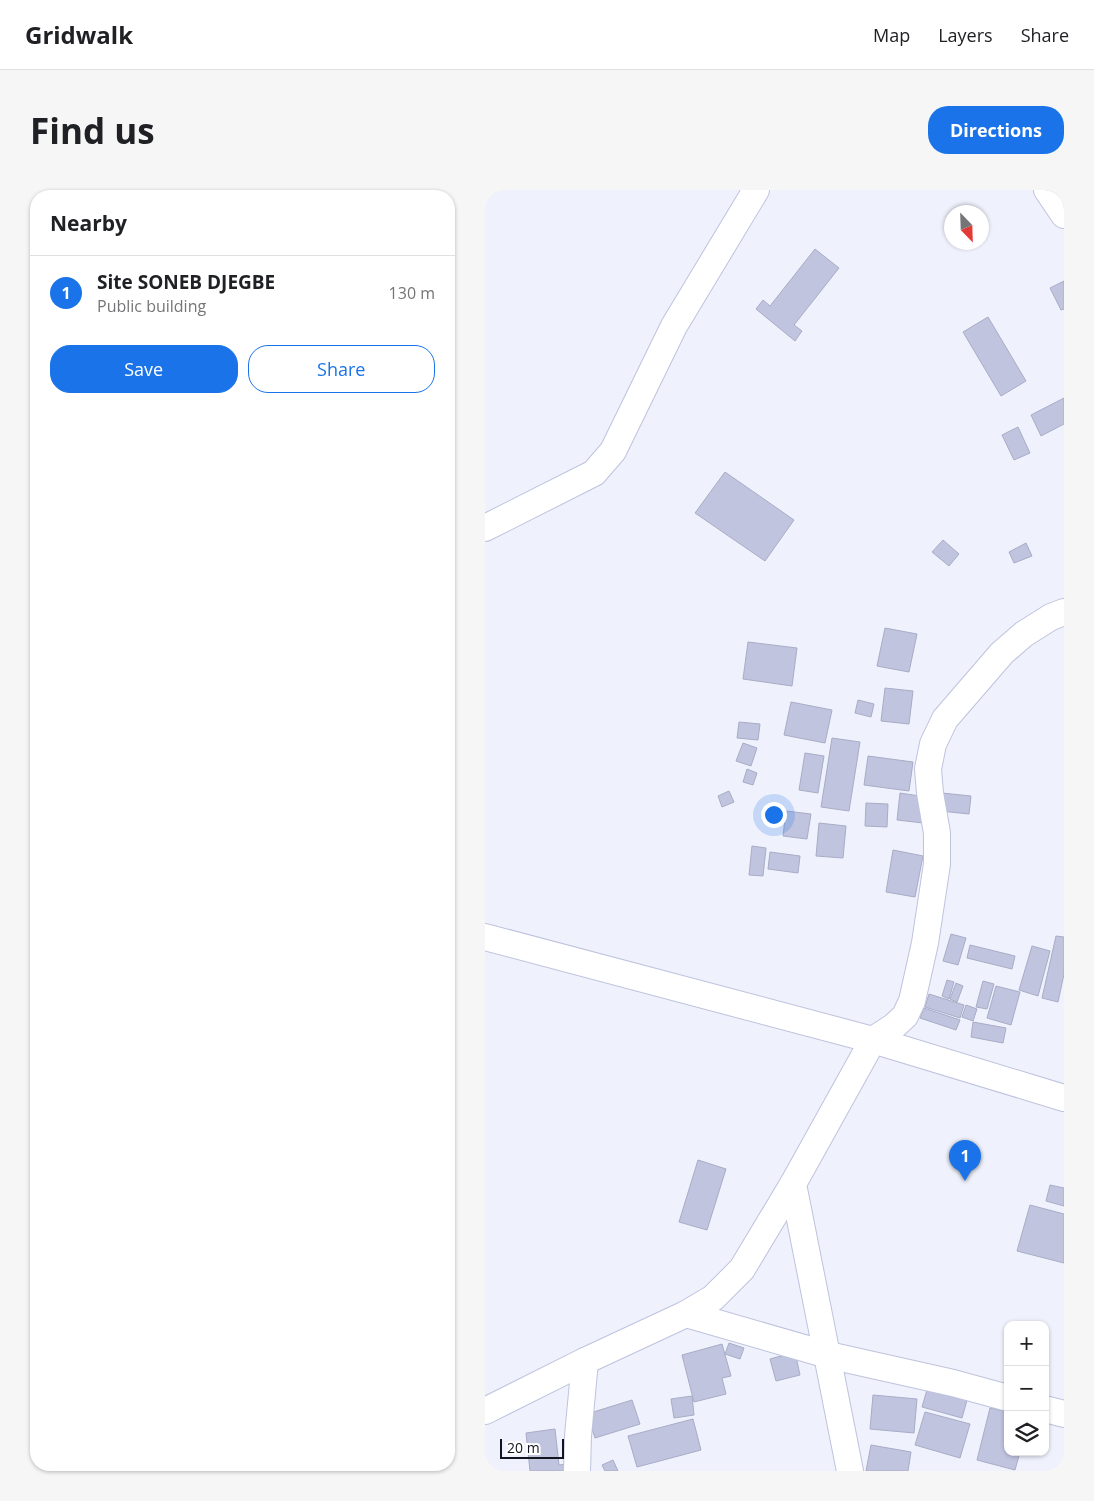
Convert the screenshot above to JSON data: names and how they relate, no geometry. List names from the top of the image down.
{
  "scale_bar": "20 m",
  "north": "bottom right",
  "page": {
    "header": "Gridwalk",
    "nav": ["Map", "Layers", "Share"],
    "buttons": [
      "Directions",
      ["Save", "Share"]
    ],
    "title": "Find us",
    "heading": "Nearby",
    "list": [
      {
        "mark": "1",
        "name": "Site SONEB DJEGBE",
        "note": "Public building",
        "value": "130 m"
      }
    ],
    "pins": "1",
    "map_buttons": ["+", "−"],
    "scale": "20 m"
  }
}
